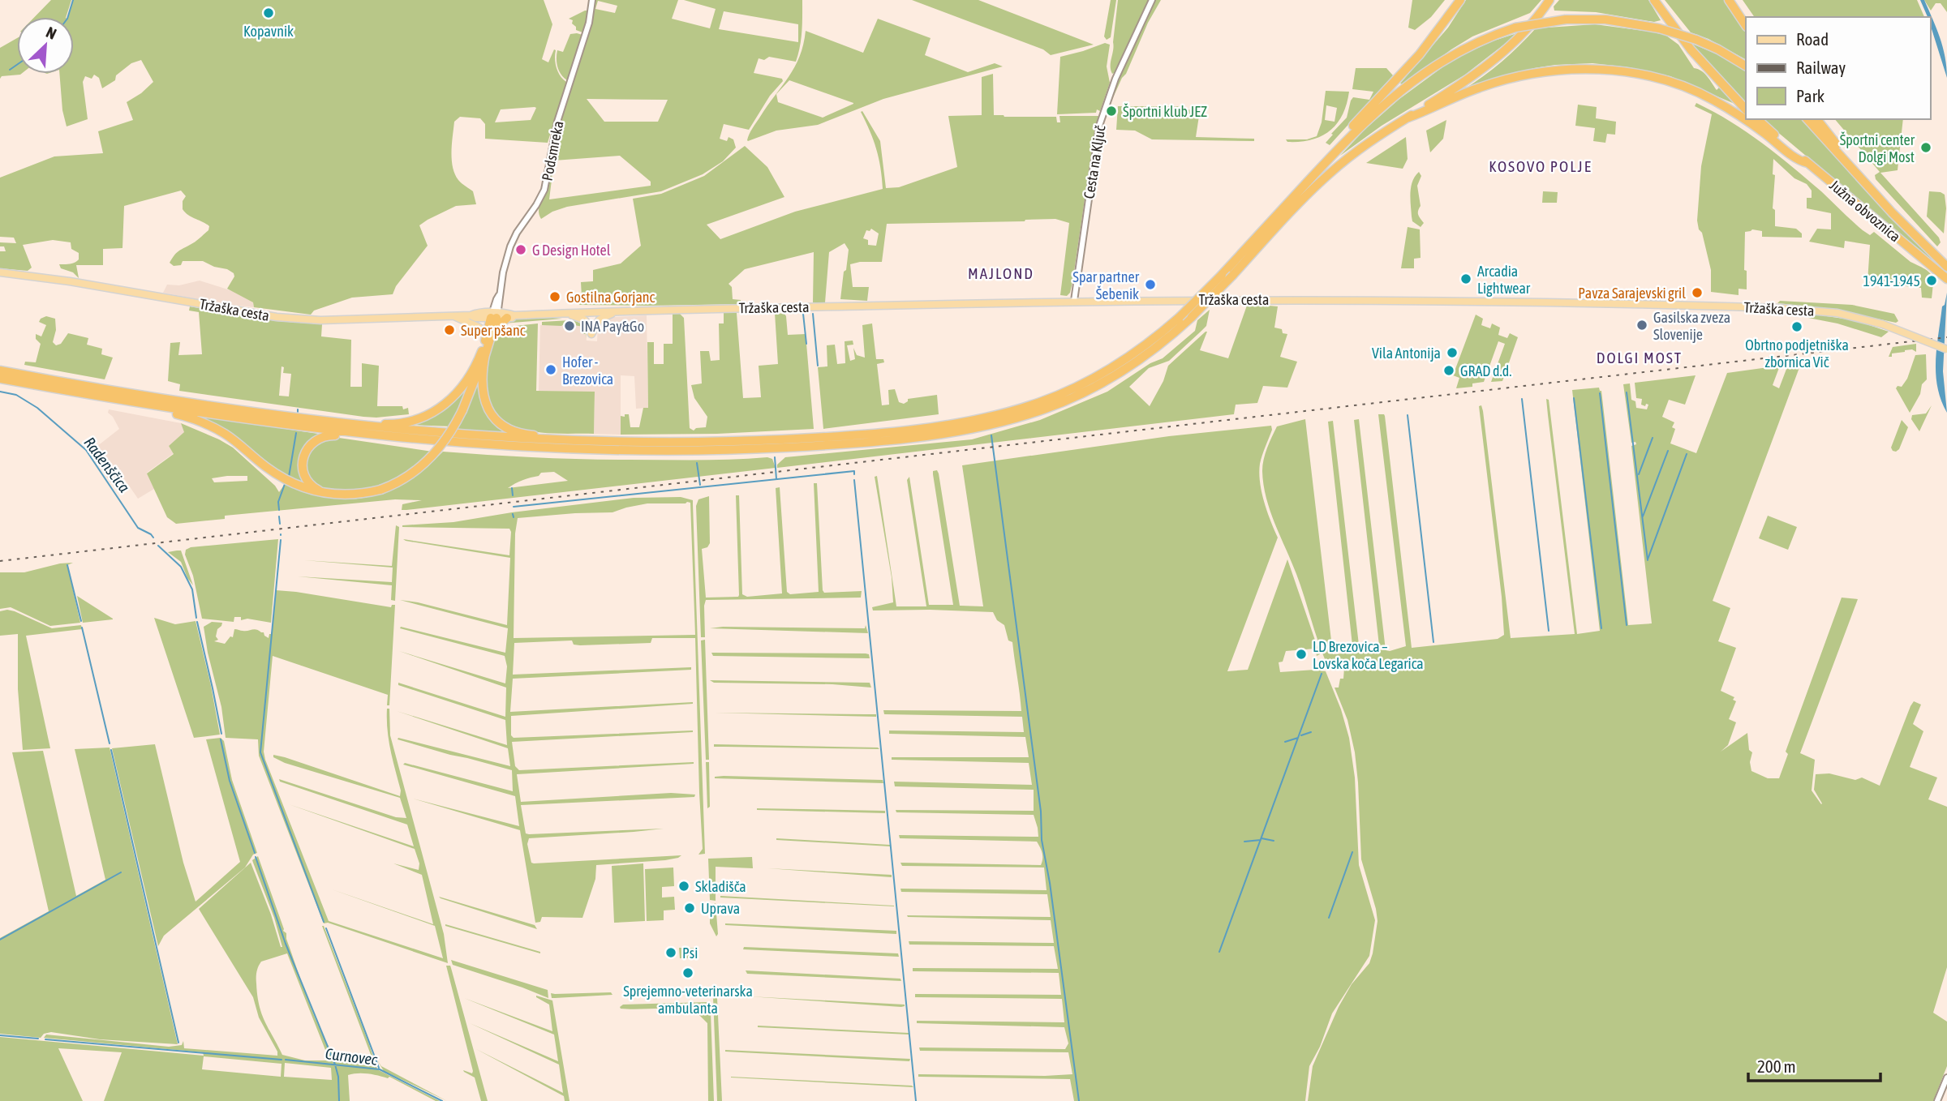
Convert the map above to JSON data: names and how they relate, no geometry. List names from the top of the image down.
{
  "streets": {
    "highway": ["Južna obvoznica"],
    "main road": ["Tržaška cesta"],
    "street": ["Podsmreka", "Cesta na Ključ"]
  },
  "crossings": [
    ["Podsmreka", "Tržaška cesta"],
    ["Cesta na Ključ", "Tržaška cesta"]
  ],
  "districts": ["KOSOVO POLJE", "MAJLOND", "DOLGI MOST"],
  "water": ["Radenščica", "Curnovec"],
  "places": [
    "Kopavnik",
    "Športni klub JEZ",
    "Športni center Dolgi Most",
    "G Design Hotel",
    "Arcadia Lightwear",
    "1941-1945",
    "Spar partner Šebenik",
    "Pavza Sarajevski gril",
    "Gostilna Gorjanc",
    "Gasilska zveza Slovenije",
    "INA Pay&Go",
    "Obrtno podjetniška zbornica Vič",
    "Super pšanc",
    "Vila Antonija",
    "Hofer - Brezovica",
    "GRAD d.d.",
    "LD Brezovica – Lovska koča Legarica",
    "Skladišča",
    "Uprava",
    "Psi",
    "Sprejemno-veterinarska ambulanta"
  ],
  "legend": ["Road", "Railway", "Park"],
  "scale_bar": "200 m",
  "north": "top right"
}
